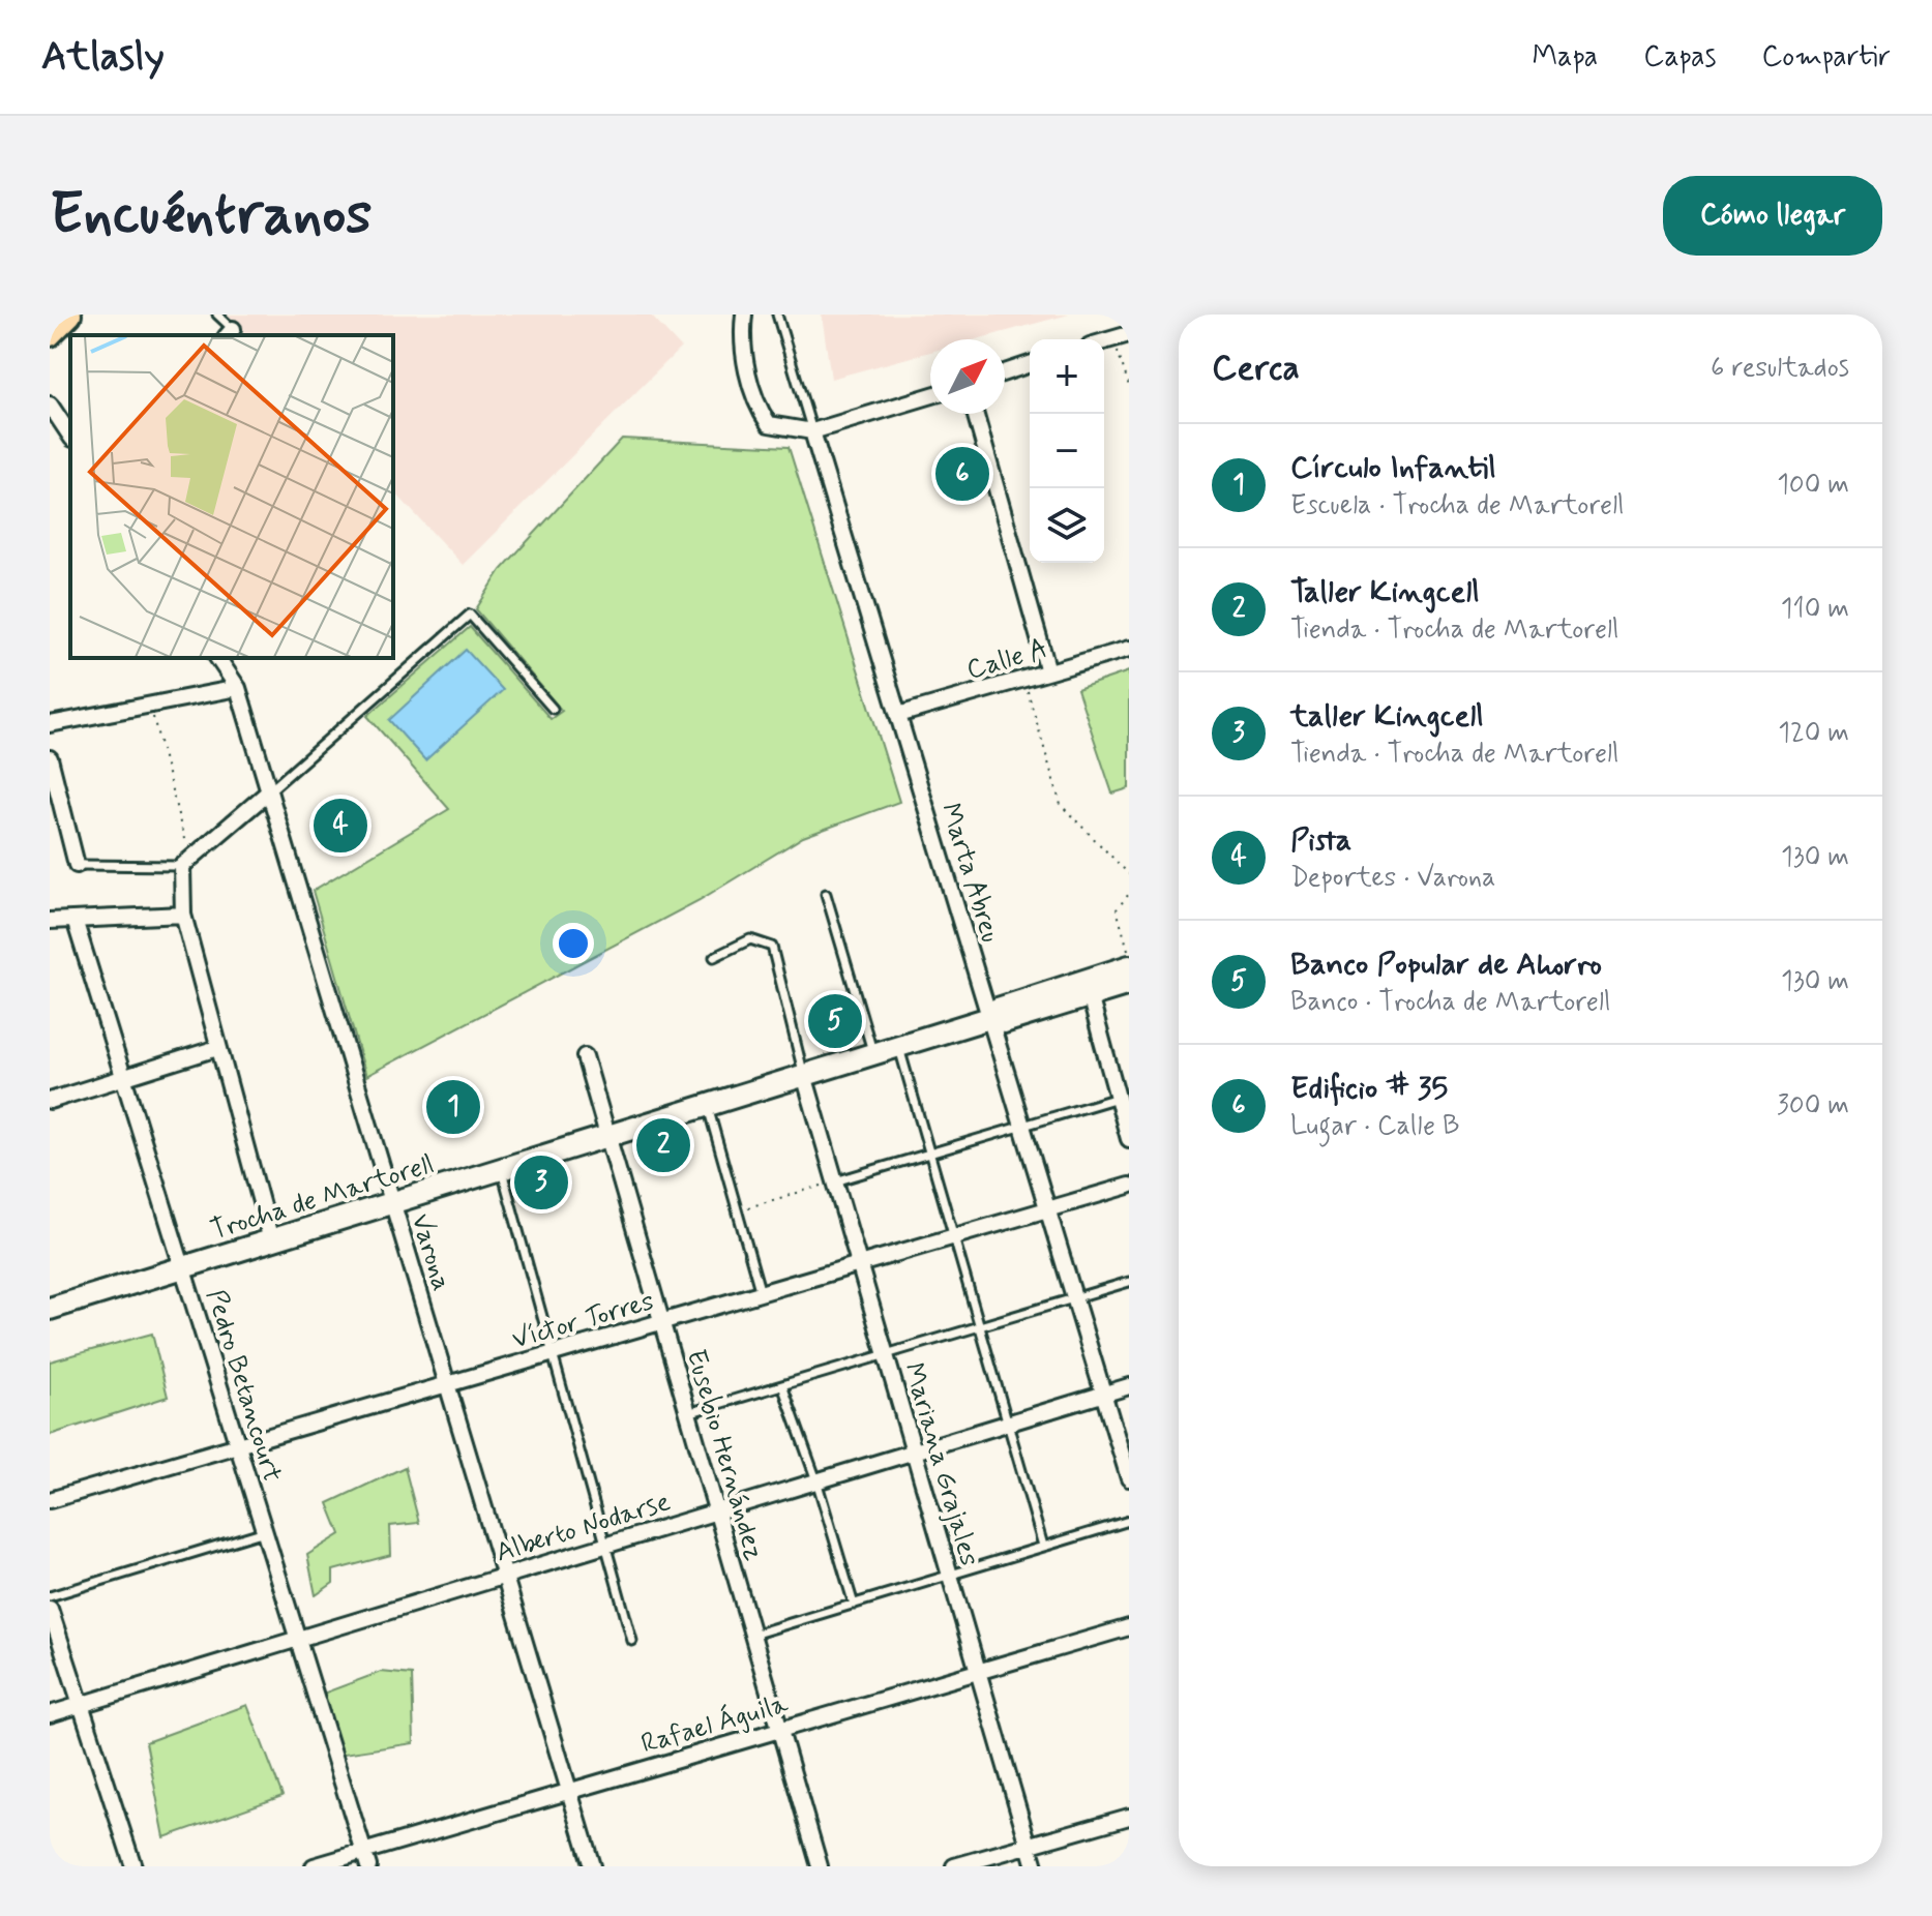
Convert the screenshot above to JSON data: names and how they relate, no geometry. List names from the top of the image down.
{
  "streets": {
    "street": [
      "Calle A",
      "Marta Abreu",
      "Trocha de Martorell",
      "Varona",
      "Víctor Torres",
      "Pedro Betancourt",
      "Eusebio Hernández",
      "Mariana Grajales",
      "Alberto Nodarse",
      "Rafael Águila"
    ]
  },
  "crossings": [
    ["Calle A", "Marta Abreu"],
    ["Marta Abreu", "Trocha de Martorell"],
    ["Marta Abreu", "Víctor Torres"],
    ["Marta Abreu", "Alberto Nodarse"],
    ["Trocha de Martorell", "Varona"],
    ["Trocha de Martorell", "Pedro Betancourt"],
    ["Trocha de Martorell", "Eusebio Hernández"],
    ["Trocha de Martorell", "Mariana Grajales"],
    ["Varona", "Víctor Torres"],
    ["Varona", "Alberto Nodarse"],
    ["Varona", "Rafael Águila"],
    ["Víctor Torres", "Pedro Betancourt"],
    ["Víctor Torres", "Eusebio Hernández"],
    ["Víctor Torres", "Mariana Grajales"],
    ["Pedro Betancourt", "Alberto Nodarse"],
    ["Pedro Betancourt", "Rafael Águila"],
    ["Eusebio Hernández", "Alberto Nodarse"],
    ["Eusebio Hernández", "Rafael Águila"],
    ["Mariana Grajales", "Alberto Nodarse"],
    ["Mariana Grajales", "Rafael Águila"]
  ],
  "north": "top right",
  "page": {
    "header": "Atlasly",
    "nav": ["Mapa", "Capas", "Compartir"],
    "buttons": "Cómo llegar",
    "title": "Encuéntranos",
    "heading": ["Cerca", "6 resultados"],
    "map_buttons": ["+", "−"],
    "list": [
      {
        "mark": "1",
        "name": "Círculo Infantil",
        "note": "Escuela · Trocha de Martorell",
        "value": "100 m"
      },
      {
        "mark": "2",
        "name": "Taller Kingcell",
        "note": "Tienda · Trocha de Martorell",
        "value": "110 m"
      },
      {
        "mark": "3",
        "name": "taller Kingcell",
        "note": "Tienda · Trocha de Martorell",
        "value": "120 m"
      },
      {
        "mark": "4",
        "name": "Pista",
        "note": "Deportes · Varona",
        "value": "130 m"
      },
      {
        "mark": "5",
        "name": "Banco Popular de Ahorro",
        "note": "Banco · Trocha de Martorell",
        "value": "130 m"
      },
      {
        "mark": "6",
        "name": "Edificio # 35",
        "note": "Lugar · Calle B",
        "value": "300 m"
      }
    ],
    "pins": [
      "6",
      "4",
      "5",
      "1",
      "2",
      "3"
    ]
  }
}
